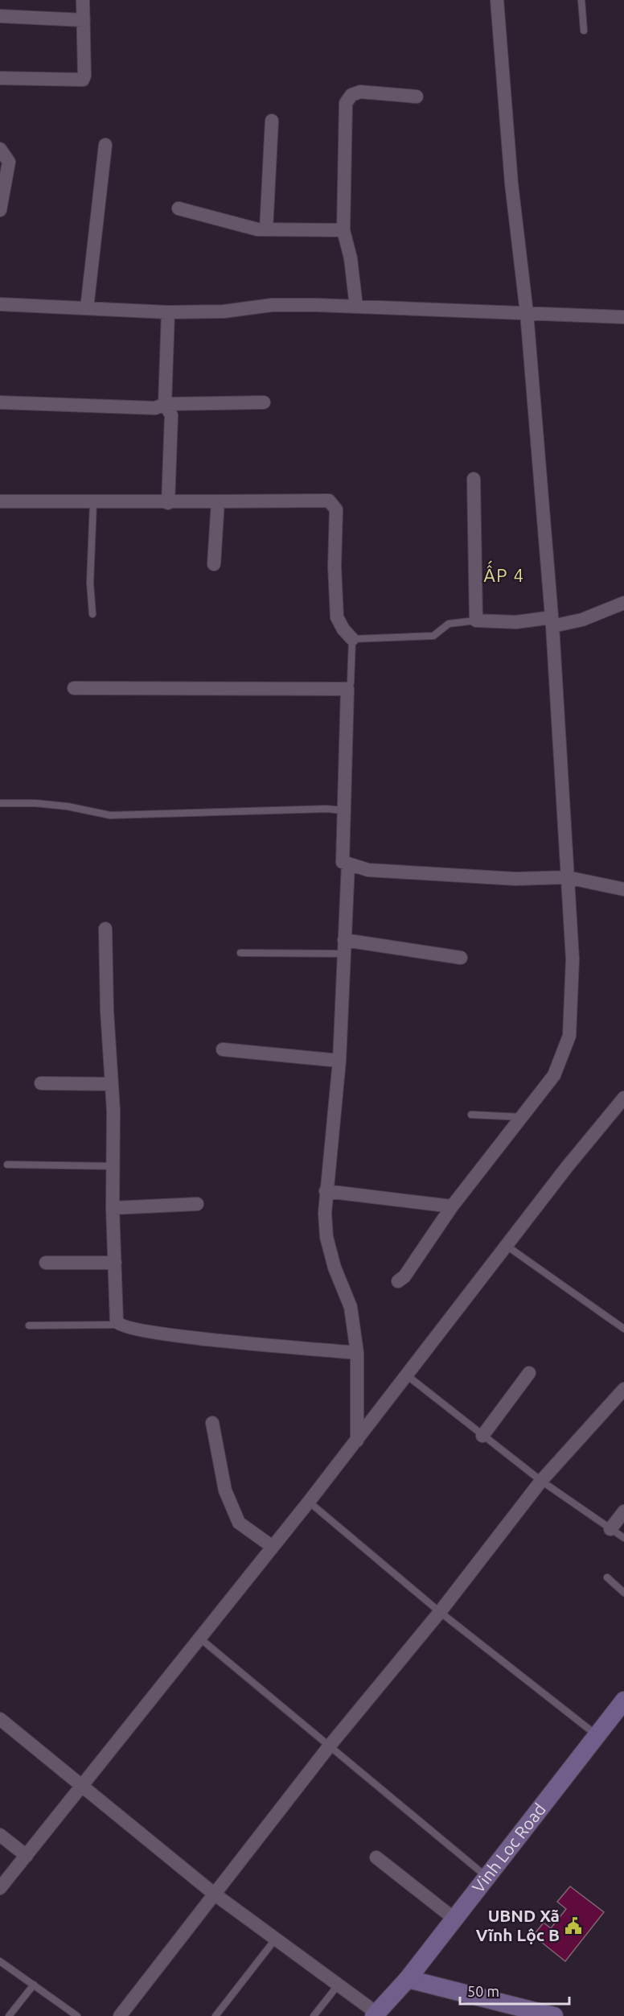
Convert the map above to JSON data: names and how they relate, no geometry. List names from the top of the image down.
{
  "streets": {
    "main road": ["Vinh Loc Road"]
  },
  "districts": ["ẤP 4"],
  "places": {
    "public building": ["UBND Xã Vĩnh Lộc B"]
  },
  "scale_bar": "50 m"
}
